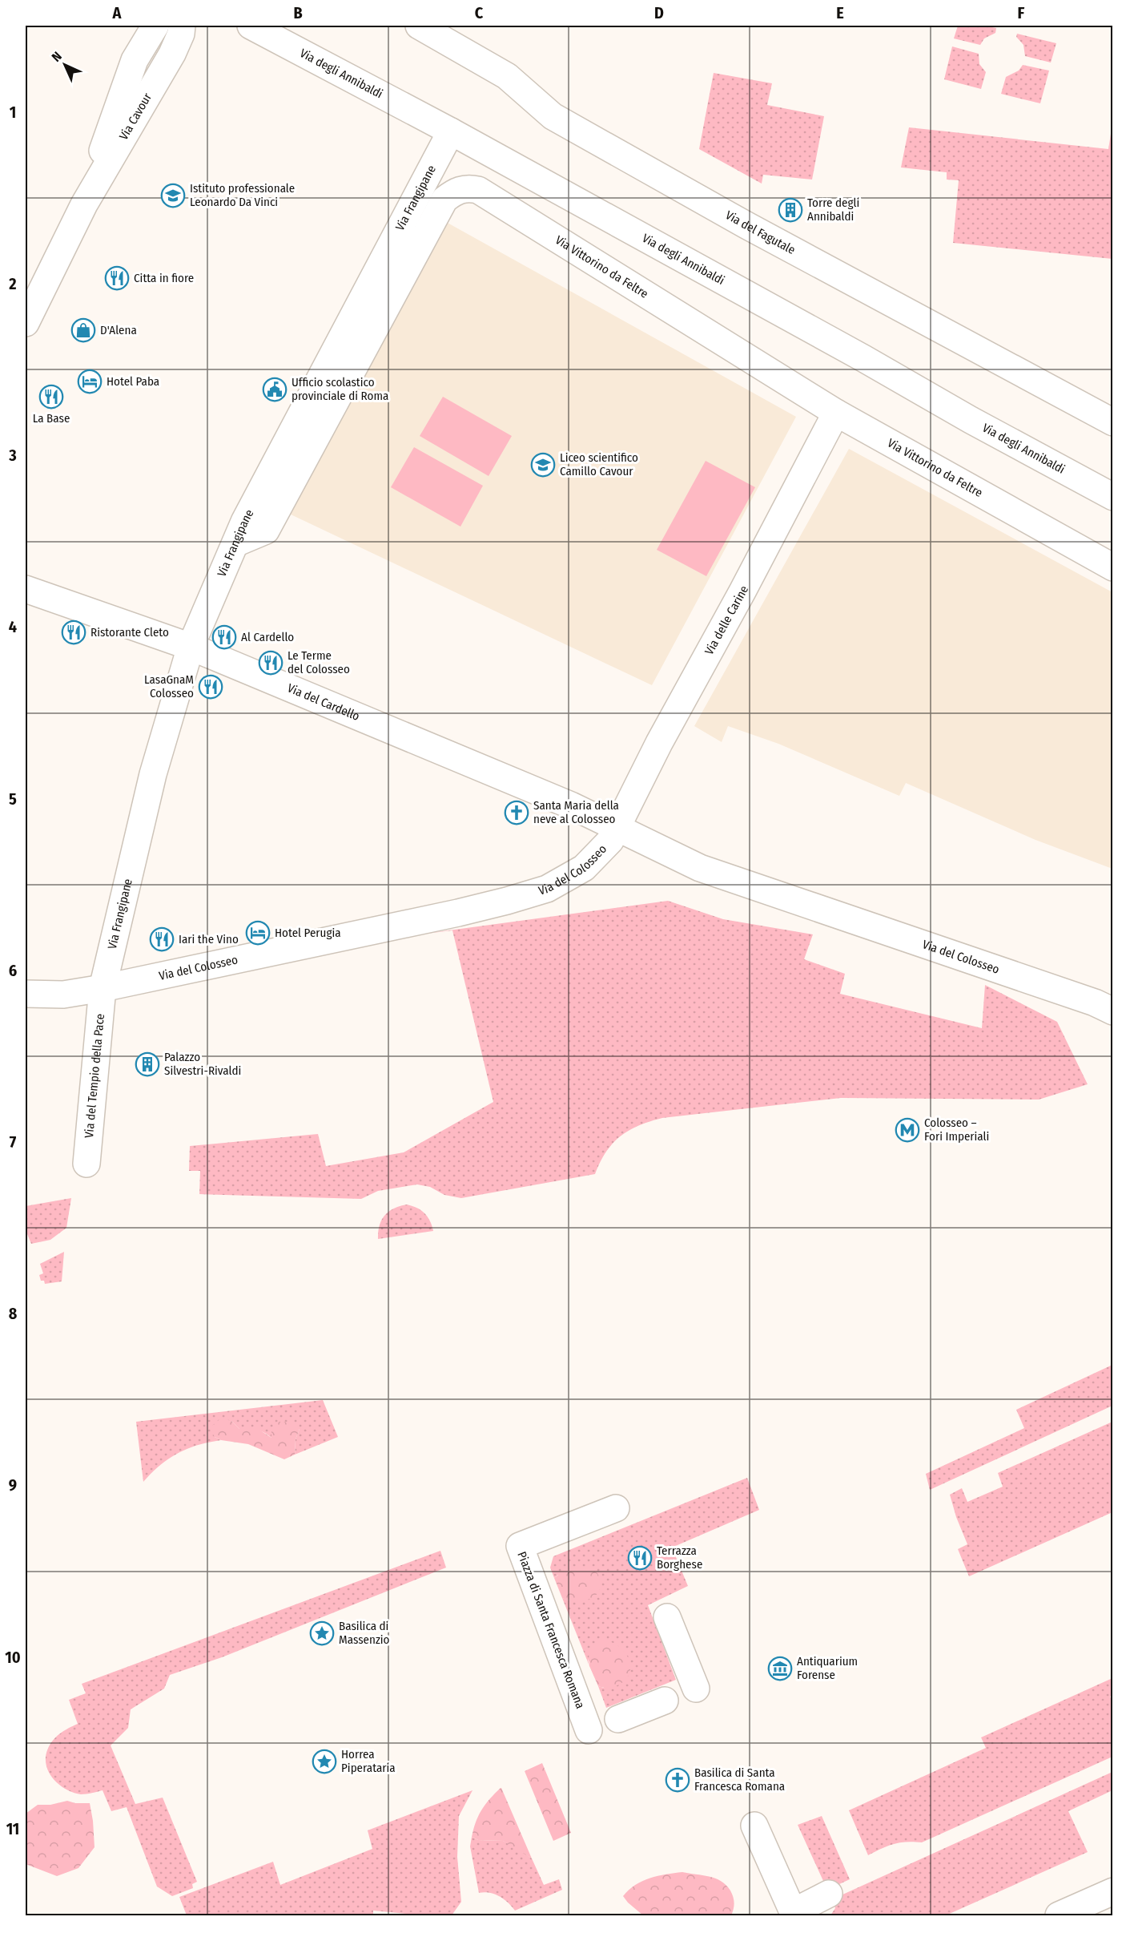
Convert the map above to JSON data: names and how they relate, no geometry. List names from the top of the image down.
{
  "streets": {
    "street": [
      "Via degli Annibaldi",
      "Via Cavour",
      "Via Frangipane",
      "Via del Fagutale",
      "Via Vittorino da Feltre",
      "Via delle Carine",
      "Via del Cardello",
      "Via del Colosseo",
      "Via del Tempio della Pace",
      "Piazza di Santa Francesca Romana"
    ]
  },
  "crossings": [
    ["Via degli Annibaldi", "Via Frangipane"],
    ["Via Frangipane", "Via Vittorino da Feltre"],
    ["Via Frangipane", "Via del Cardello"],
    ["Via Frangipane", "Via del Colosseo"],
    ["Via Frangipane", "Via del Tempio della Pace"],
    ["Via Vittorino da Feltre", "Via delle Carine"],
    ["Via delle Carine", "Via del Cardello"],
    ["Via delle Carine", "Via del Colosseo"],
    ["Via del Cardello", "Via del Colosseo"],
    ["Via del Colosseo", "Via del Tempio della Pace"]
  ],
  "places": {
    "school or university": ["Istituto professionale Leonardo Da Vinci", "Liceo scientifico Camillo Cavour"],
    "building": ["Torre degli Annibaldi", "Palazzo Silvestri-Rivaldi"],
    "restaurant": [
      "Citta in fiore",
      "La Base",
      "Ristorante Cleto",
      "Al Cardello",
      "Le Terme del Colosseo",
      "LasaGnaM Colosseo",
      "Iari the Vino",
      "Terrazza Borghese"
    ],
    "shop": ["D'Alena"],
    "hotel": ["Hotel Paba", "Hotel Perugia"],
    "public building": ["Ufficio scolastico provinciale di Roma"],
    "church": ["Santa Maria della neve al Colosseo", "Basilica di Santa Francesca Romana"],
    "metro station": ["Colosseo – Fori Imperiali"],
    "place": ["Basilica di Massenzio", "Horrea Piperataria"],
    "museum": ["Antiquarium Forense"]
  },
  "north": "top left",
  "grid": {
    "columns": [
      "A",
      "B",
      "C",
      "D",
      "E",
      "F"
    ],
    "rows": [
      "1",
      "2",
      "3",
      "4",
      "5",
      "6",
      "7",
      "8",
      "9",
      "10",
      "11"
    ]
  }
}
